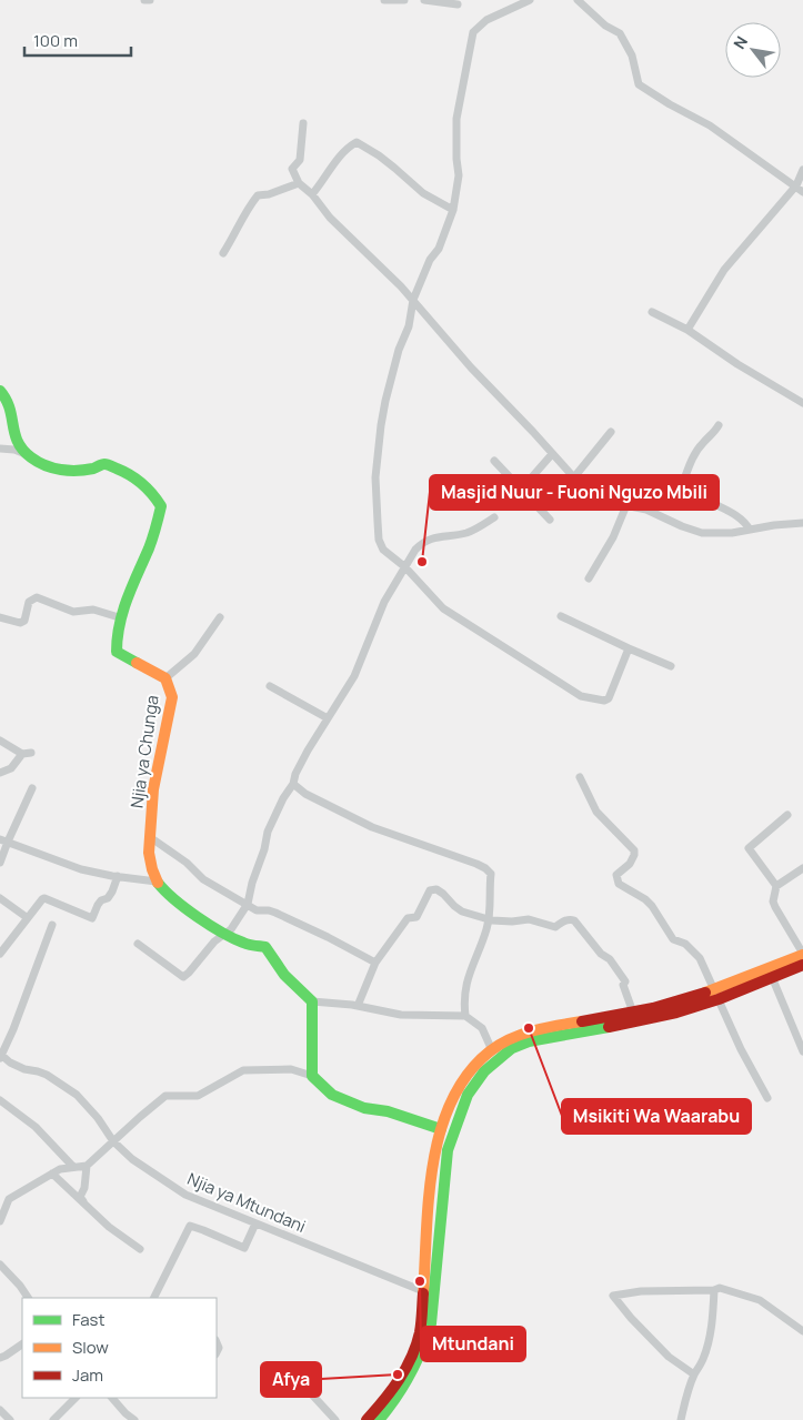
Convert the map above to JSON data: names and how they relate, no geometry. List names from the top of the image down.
{
  "streets": {
    "main road": ["Njia ya Chunga"],
    "street": ["Njia ya Mtundani"]
  },
  "places": [
    "Masjid Nuur - Fuoni Nguzo Mbili",
    "Msikiti Wa Waarabu",
    "Mtundani",
    "Afya"
  ],
  "legend": ["Fast", "Slow", "Jam"],
  "scale_bar": "100 m",
  "north": "top left"
}
